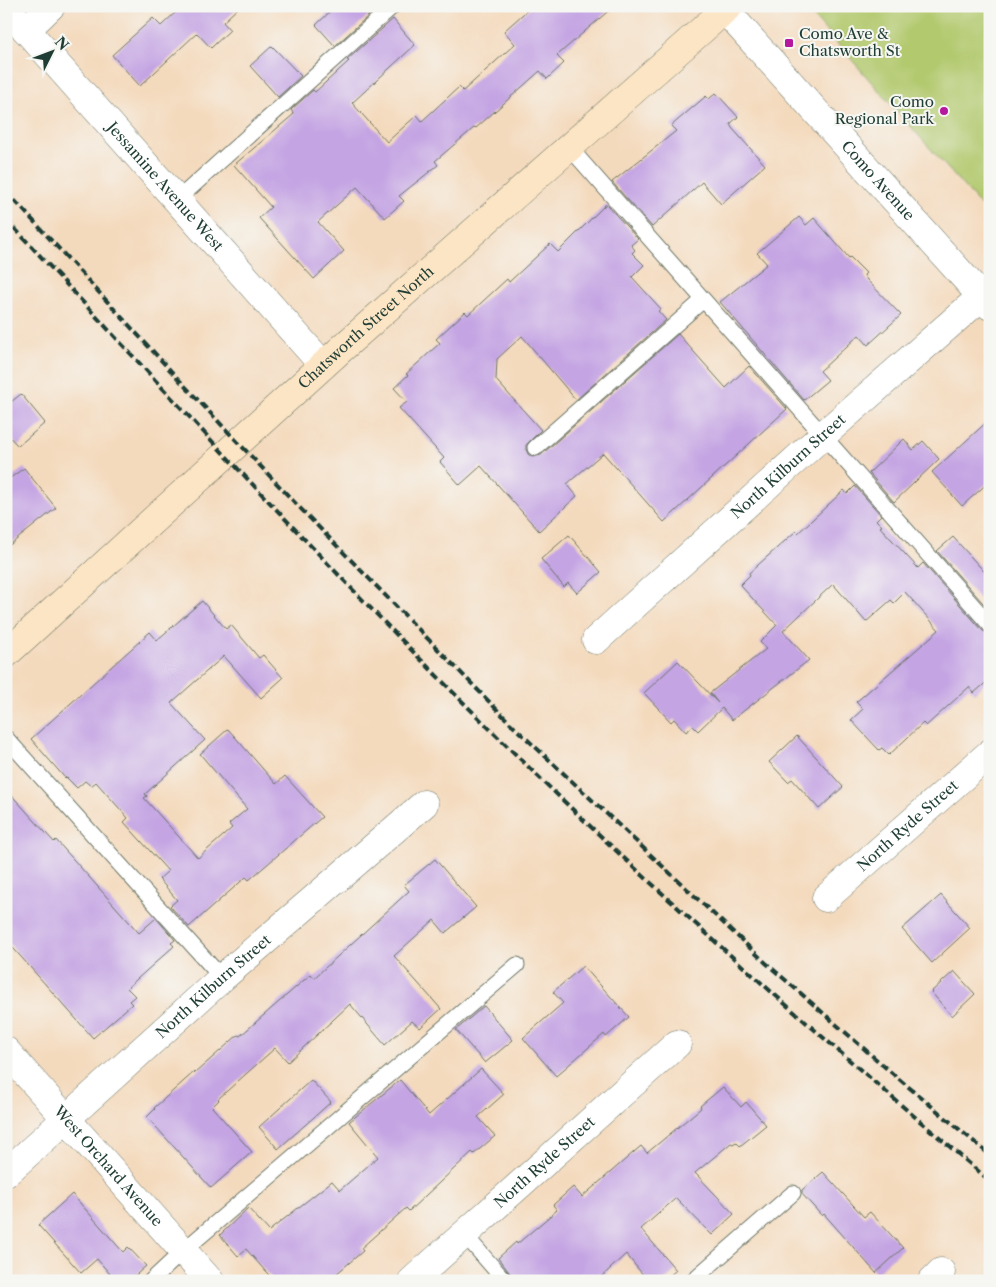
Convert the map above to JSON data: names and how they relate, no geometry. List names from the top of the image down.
{
  "streets": {
    "street": [
      "Como Avenue",
      "Jessamine Avenue West",
      "Chatsworth Street North",
      "North Kilburn Street",
      "North Ryde Street",
      "West Orchard Avenue"
    ]
  },
  "crossings": [
    ["Como Avenue", "Chatsworth Street North"],
    ["Como Avenue", "North Kilburn Street"],
    ["Jessamine Avenue West", "Chatsworth Street North"],
    ["North Kilburn Street", "West Orchard Avenue"]
  ],
  "places": {
    "transit": ["Como Ave & Chatsworth St"],
    "other": ["Como Regional Park"]
  },
  "north": "top right"
}
